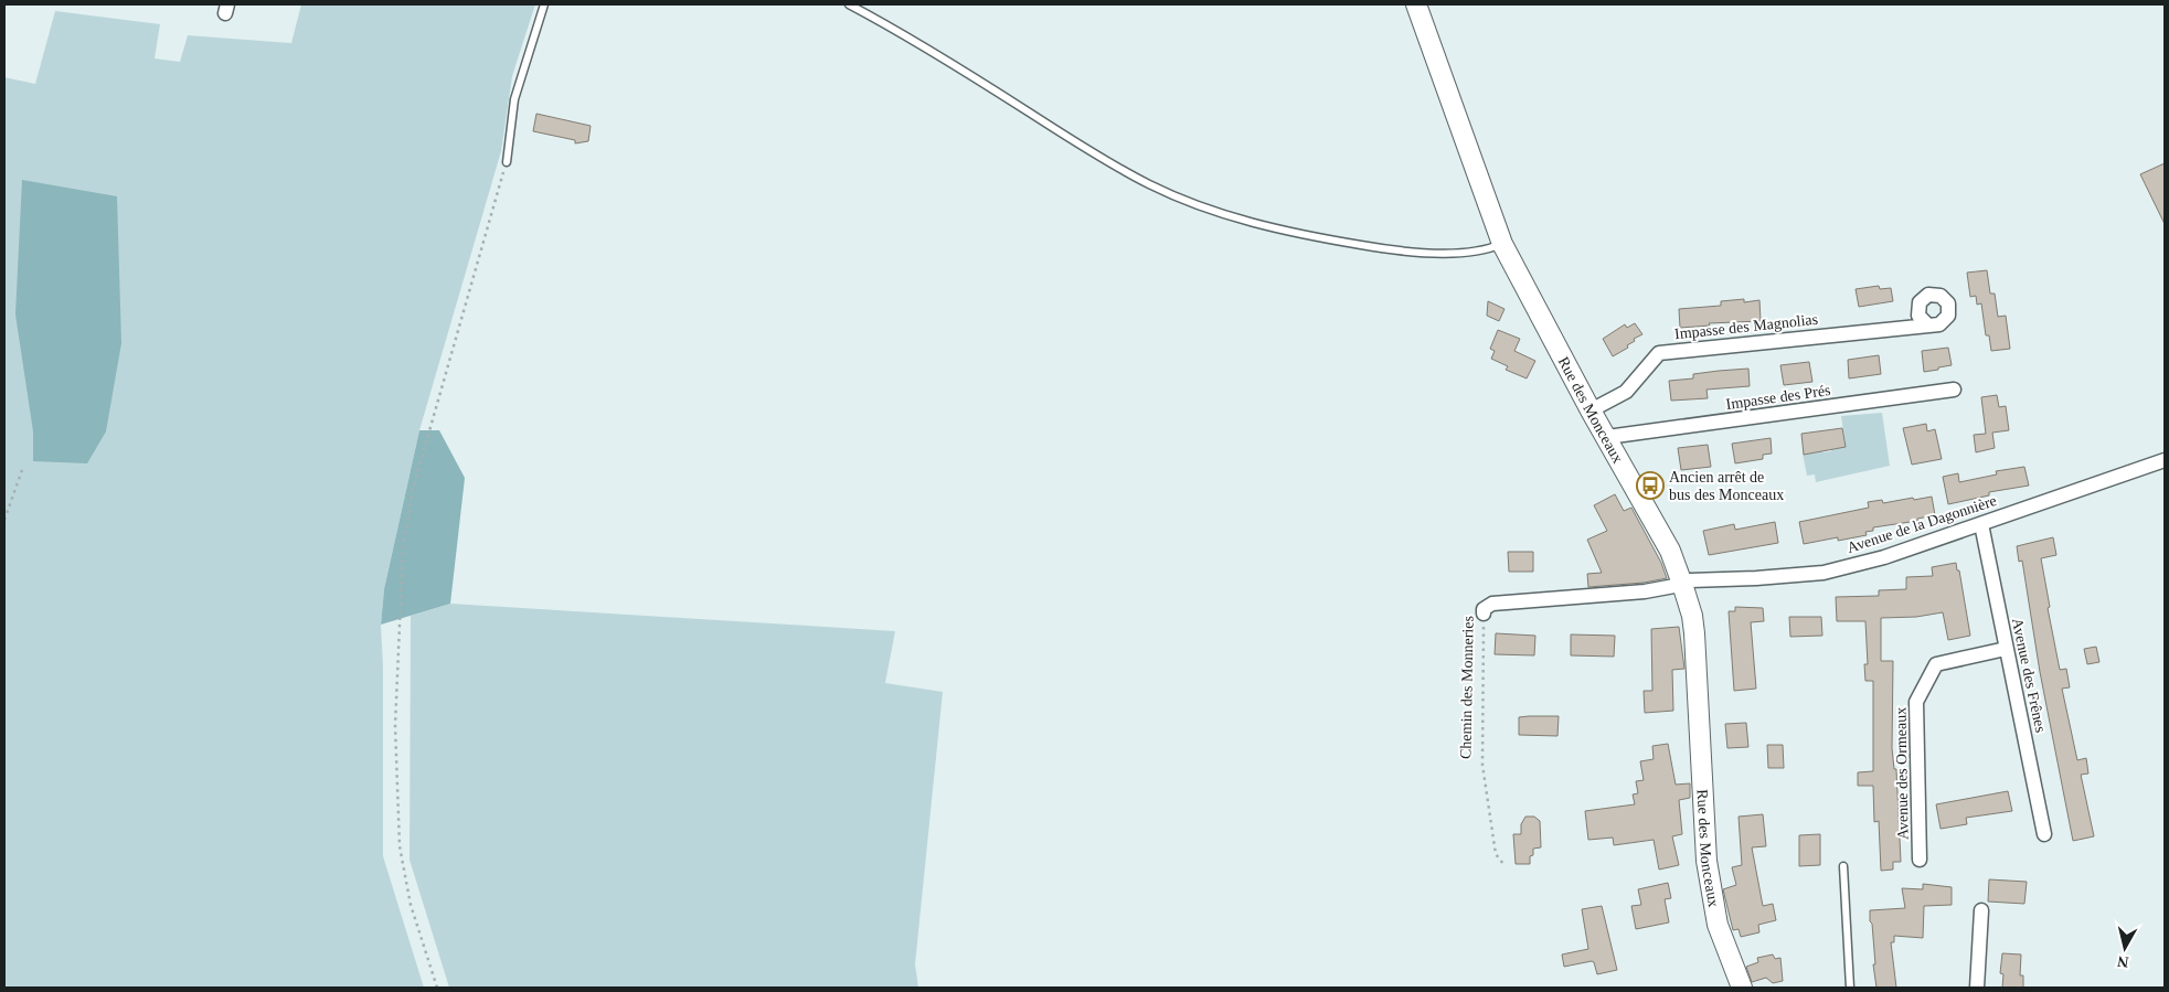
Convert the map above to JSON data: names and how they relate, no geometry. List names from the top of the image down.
{
  "streets": {
    "main road": ["Rue des Monceaux"],
    "street": [
      "Impasse des Magnolias",
      "Impasse des Prés",
      "Avenue de la Dagonnière",
      "Avenue des Frênes",
      "Chemin des Monneries",
      "Avenue des Ormeaux"
    ]
  },
  "crossings": [
    ["Impasse des Magnolias", "Rue des Monceaux"],
    ["Impasse des Prés", "Rue des Monceaux"],
    ["Rue des Monceaux", "Avenue de la Dagonnière"],
    ["Rue des Monceaux", "Chemin des Monneries"],
    ["Avenue de la Dagonnière", "Avenue des Frênes"],
    ["Avenue de la Dagonnière", "Chemin des Monneries"],
    ["Avenue des Frênes", "Avenue des Ormeaux"]
  ],
  "places": {
    "bus stop": ["Ancien arrêt de bus des Monceaux"]
  },
  "north": "bottom"
}
